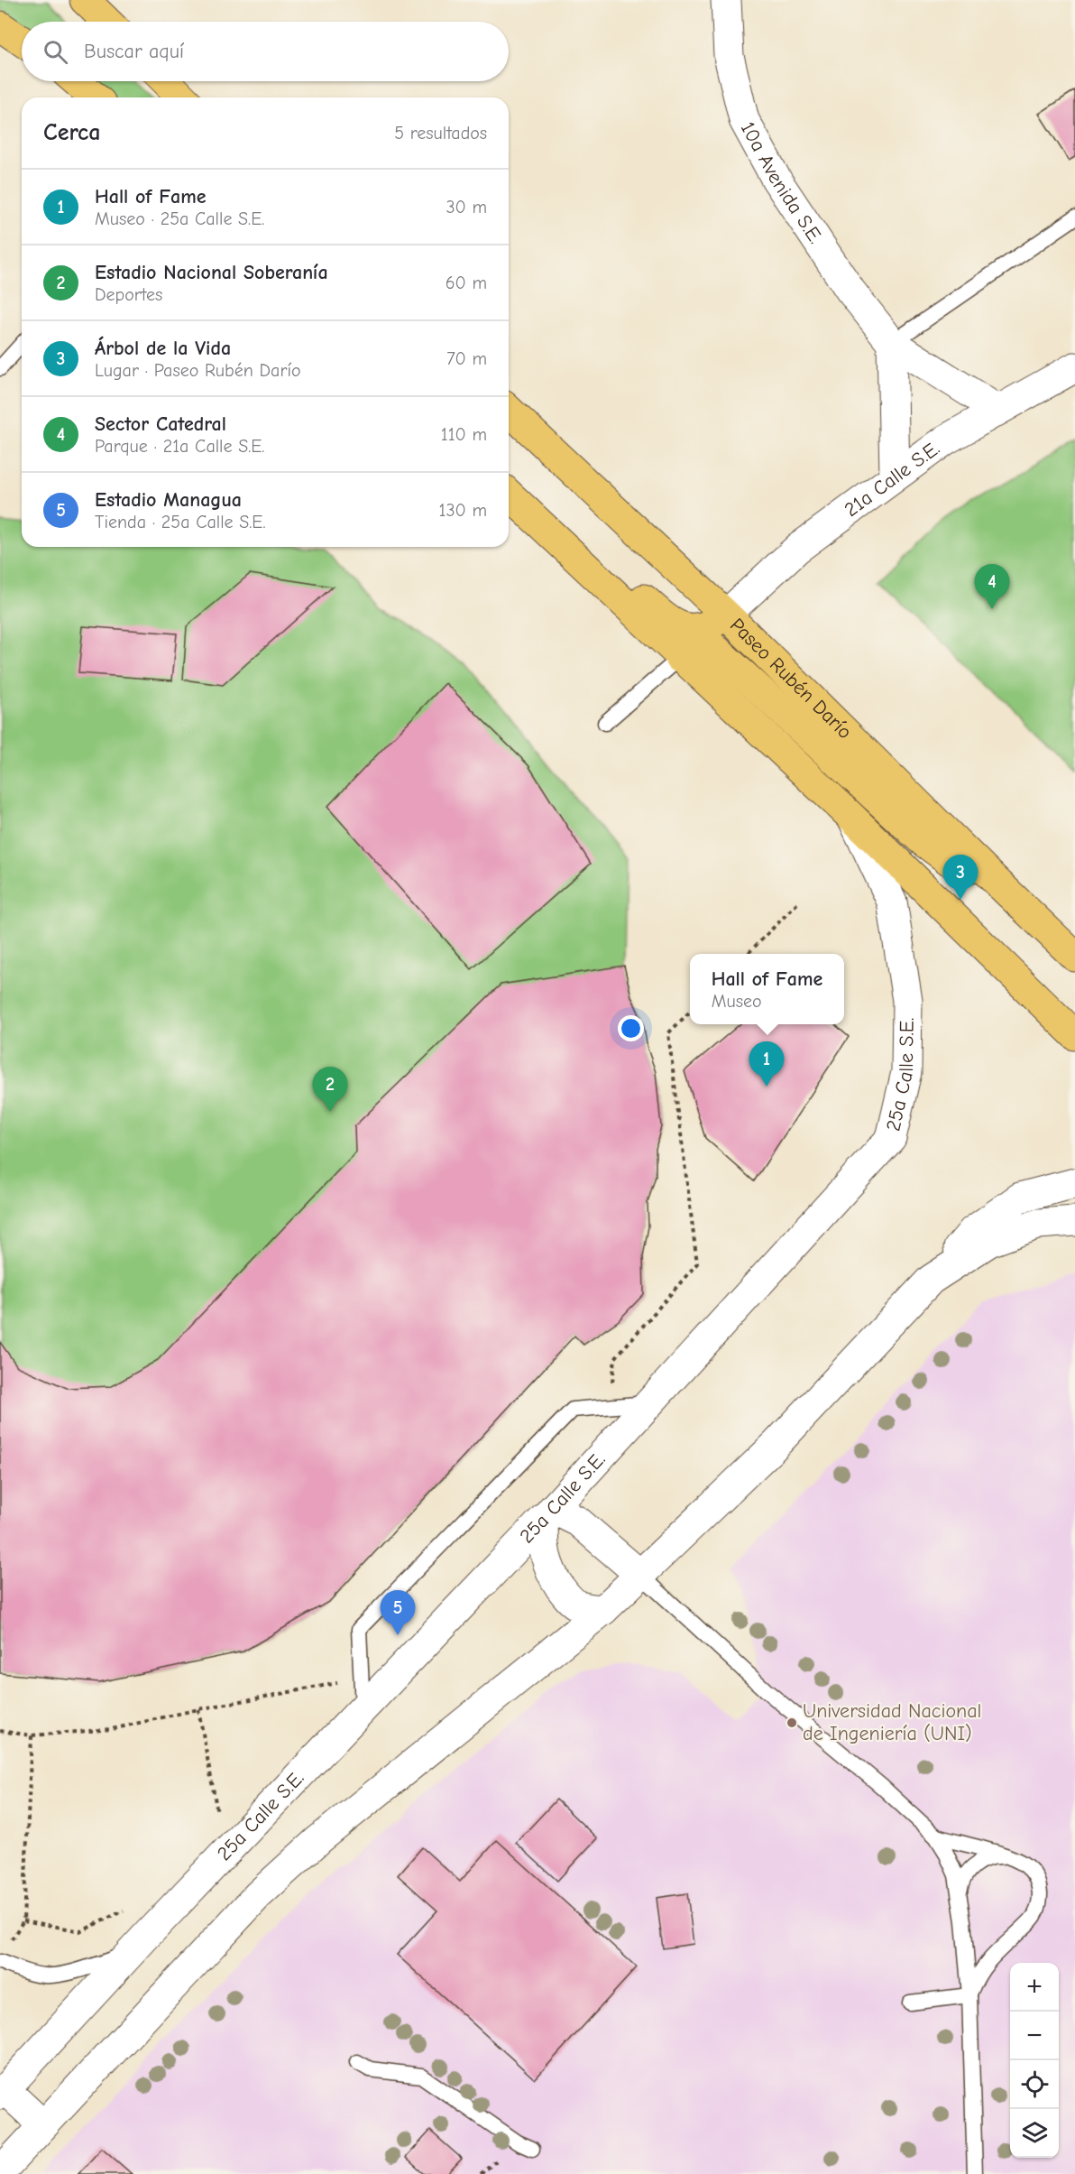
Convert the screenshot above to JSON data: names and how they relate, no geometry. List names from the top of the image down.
{
  "streets": {
    "highway": ["Paseo Rubén Darío"],
    "street": ["10a Avenida S.E.", "21a Calle S.E.", "25a Calle S.E."]
  },
  "crossings": [
    ["10a Avenida S.E.", "21a Calle S.E."],
    ["21a Calle S.E.", "Paseo Rubén Darío"]
  ],
  "places": ["Universidad Nacional de Ingeniería (UNI)"],
  "page": {
    "search": "Buscar aquí",
    "heading": ["Cerca", "5 resultados"],
    "list": [
      {
        "mark": "1",
        "name": "Hall of Fame",
        "note": "Museo · 25a Calle S.E.",
        "value": "30 m"
      },
      {
        "mark": "2",
        "name": "Estadio Nacional Soberanía",
        "note": "Deportes",
        "value": "60 m"
      },
      {
        "mark": "3",
        "name": "Árbol de la Vida",
        "note": "Lugar · Paseo Rubén Darío",
        "value": "70 m"
      },
      {
        "mark": "4",
        "name": "Sector Catedral",
        "note": "Parque · 21a Calle S.E.",
        "value": "110 m"
      },
      {
        "mark": "5",
        "name": "Estadio Managua",
        "note": "Tienda · 25a Calle S.E.",
        "value": "130 m"
      }
    ],
    "pins": [
      "4",
      "3",
      "1",
      "2",
      "5"
    ],
    "popup": ["Hall of Fame", "Museo"],
    "map_buttons": ["+", "−"]
  }
}
